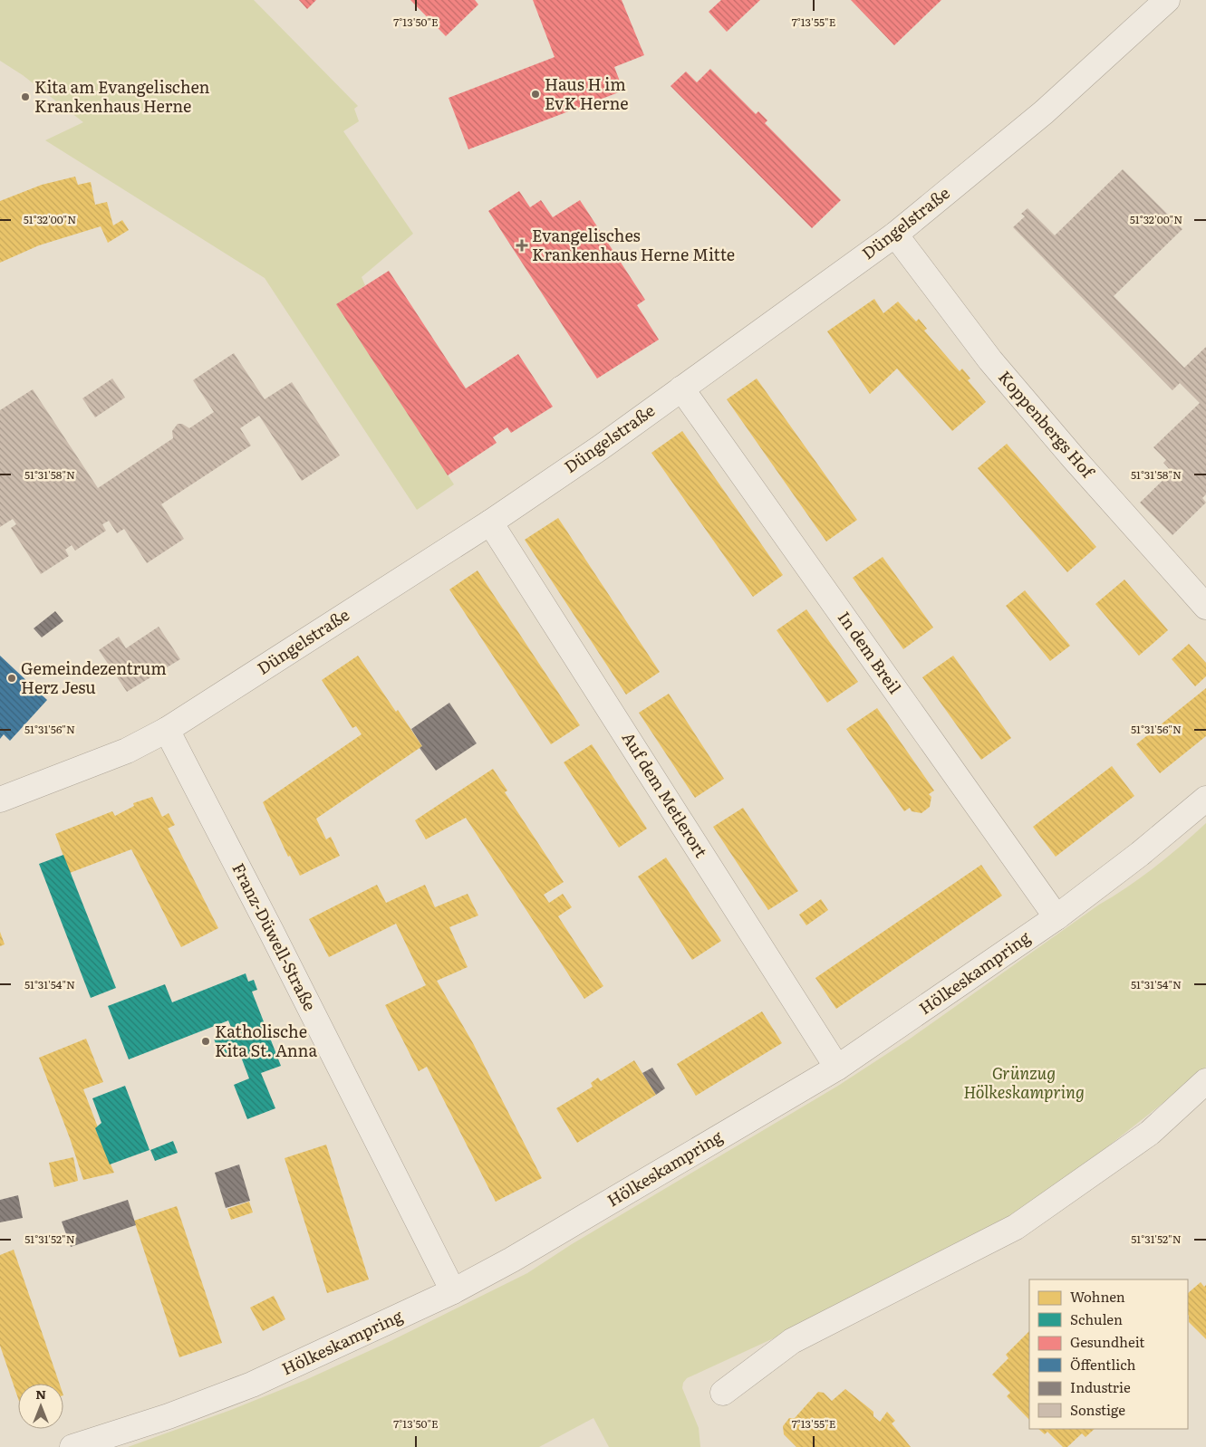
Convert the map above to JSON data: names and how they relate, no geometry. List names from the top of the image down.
{
  "streets": {
    "street": [
      "Düngelstraße",
      "Koppenbergs Hof",
      "In dem Breil",
      "Auf dem Metlerort",
      "Franz-Düwell-Straße",
      "Hölkeskampring"
    ]
  },
  "crossings": [
    ["Düngelstraße", "Koppenbergs Hof"],
    ["Düngelstraße", "In dem Breil"],
    ["Düngelstraße", "Auf dem Metlerort"],
    ["Düngelstraße", "Franz-Düwell-Straße"],
    ["In dem Breil", "Hölkeskampring"],
    ["Auf dem Metlerort", "Hölkeskampring"],
    ["Franz-Düwell-Straße", "Hölkeskampring"]
  ],
  "parks": ["Grünzug Hölkeskampring"],
  "places": {
    "other": [
      "Haus H im EvK Herne",
      "Kita am Evangelischen Krankenhaus Herne",
      "Gemeindezentrum Herz Jesu",
      "Katholische Kita St. Anna"
    ],
    "health": ["Evangelisches Krankenhaus Herne Mitte"]
  },
  "legend": [
    "Wohnen",
    "Schulen",
    "Gesundheit",
    "Öffentlich",
    "Industrie",
    "Sonstige"
  ],
  "north": "top",
  "coordinates": [
    "7°13'50\"E",
    "7°13'55\"E",
    "51°32'00\"N",
    "51°31'58\"N",
    "51°31'56\"N",
    "51°31'54\"N",
    "51°31'52\"N"
  ]
}
